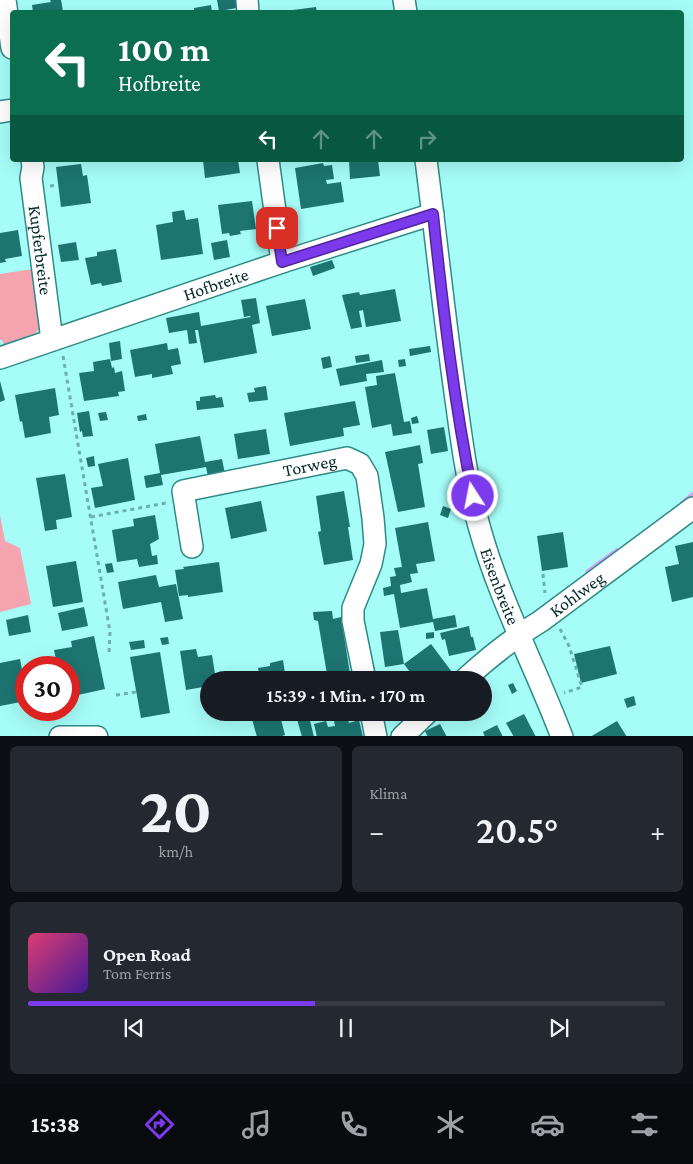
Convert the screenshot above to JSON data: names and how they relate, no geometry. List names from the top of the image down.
{
  "streets": {
    "street": [
      "Kupferbreite",
      "Hofbreite",
      "Torweg",
      "Eisenbreite",
      "Kohlweg"
    ]
  },
  "crossings": [
    ["Kupferbreite", "Hofbreite"],
    ["Hofbreite", "Eisenbreite"],
    ["Eisenbreite", "Kohlweg"]
  ],
  "page": {
    "turn": ["100 m", "Hofbreite"],
    "limit": "30",
    "trip": "15:39 · 1 Min. · 170 m",
    "tile": [
      ["20", "km/h"],
      "Klima"
    ],
    "heat": ["−", "20.5°", "+"],
    "song": ["Open Road", "Tom Ferris"],
    "tabs": "15:38"
  }
}
